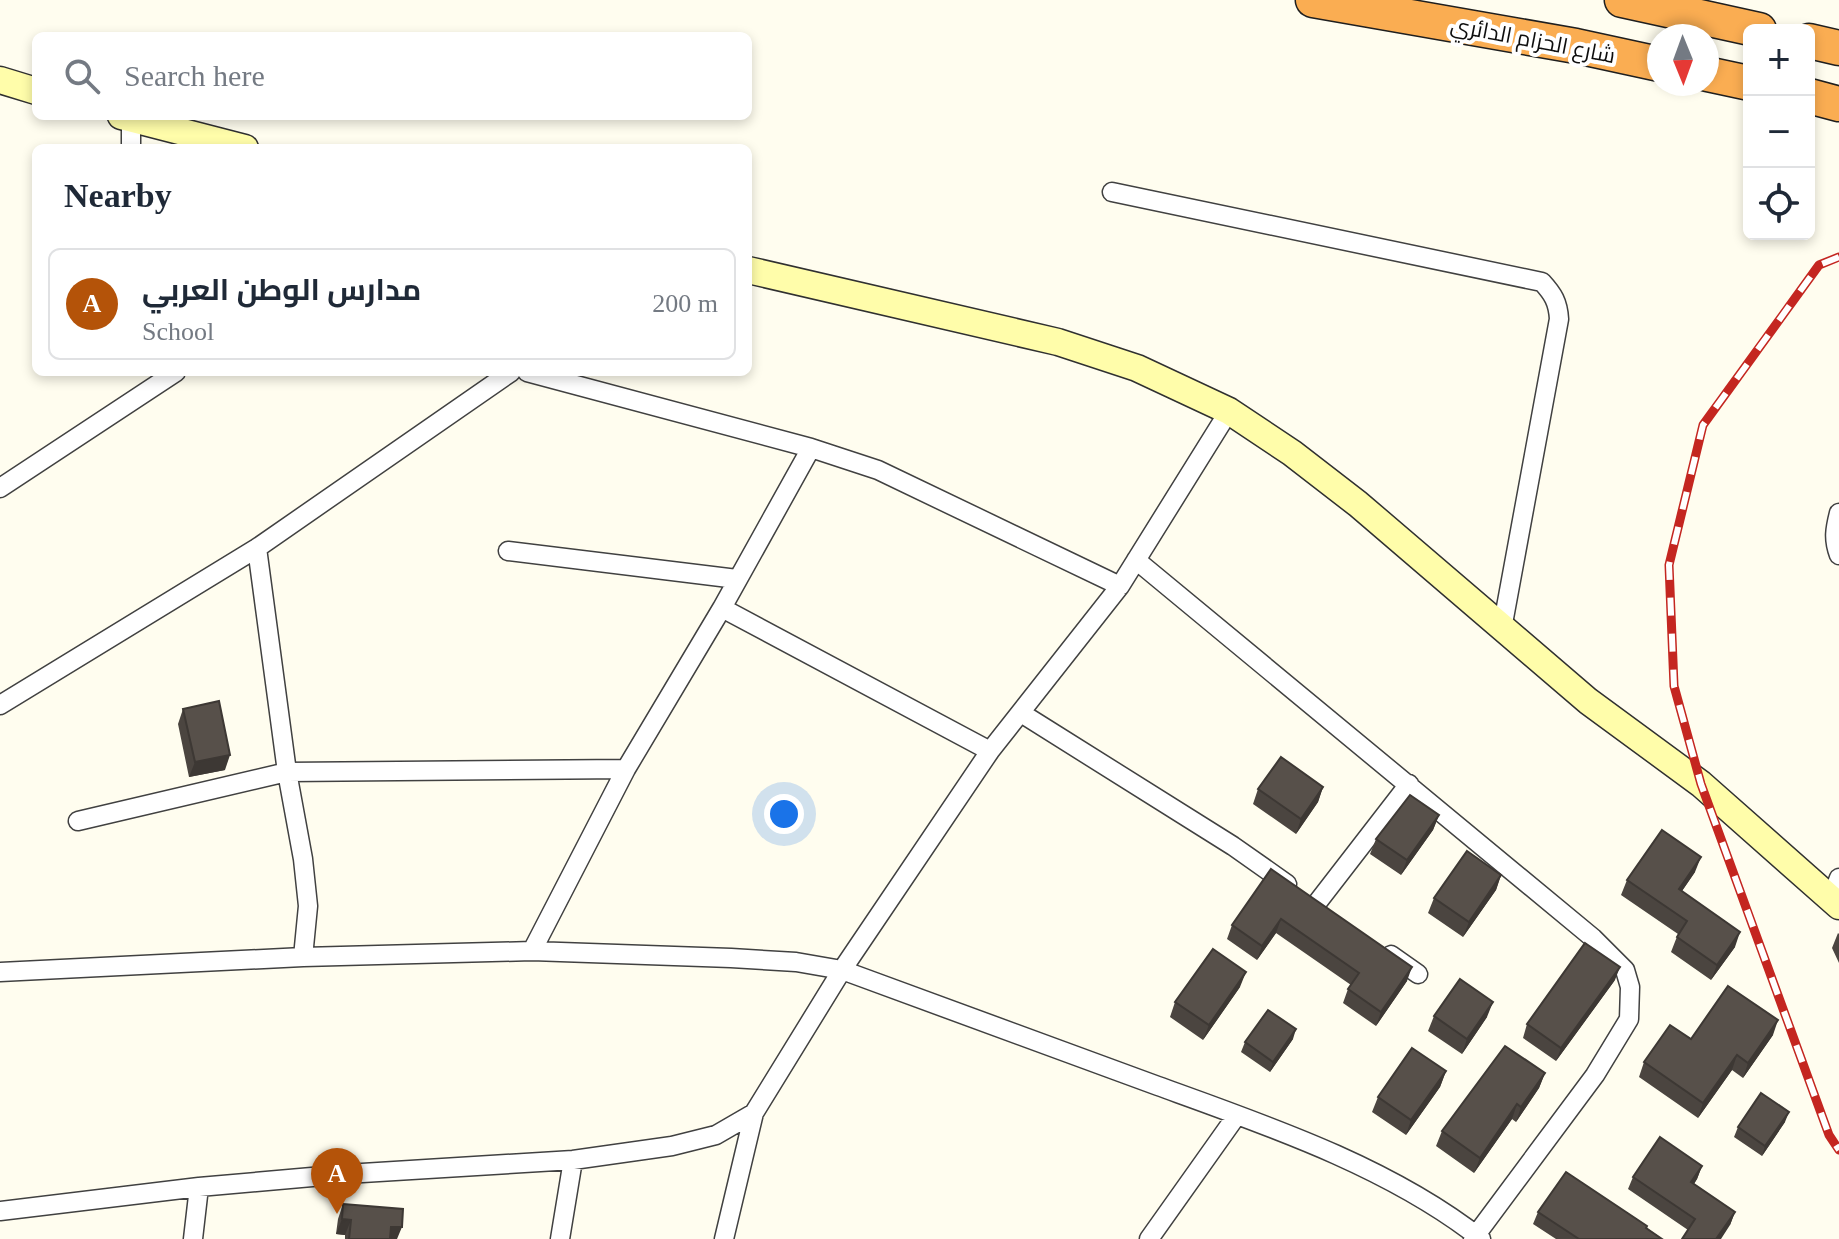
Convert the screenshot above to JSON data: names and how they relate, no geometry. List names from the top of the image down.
{
  "streets": {
    "highway": ["شارع الحزام الدائري"]
  },
  "north": "bottom",
  "page": {
    "map_buttons": ["+", "−"],
    "search": "Search here",
    "heading": "Nearby",
    "list": [
      {
        "mark": "A",
        "name": "مدارس الوطن العربي",
        "note": "School",
        "value": "200 m"
      }
    ],
    "pins": "A"
  }
}
